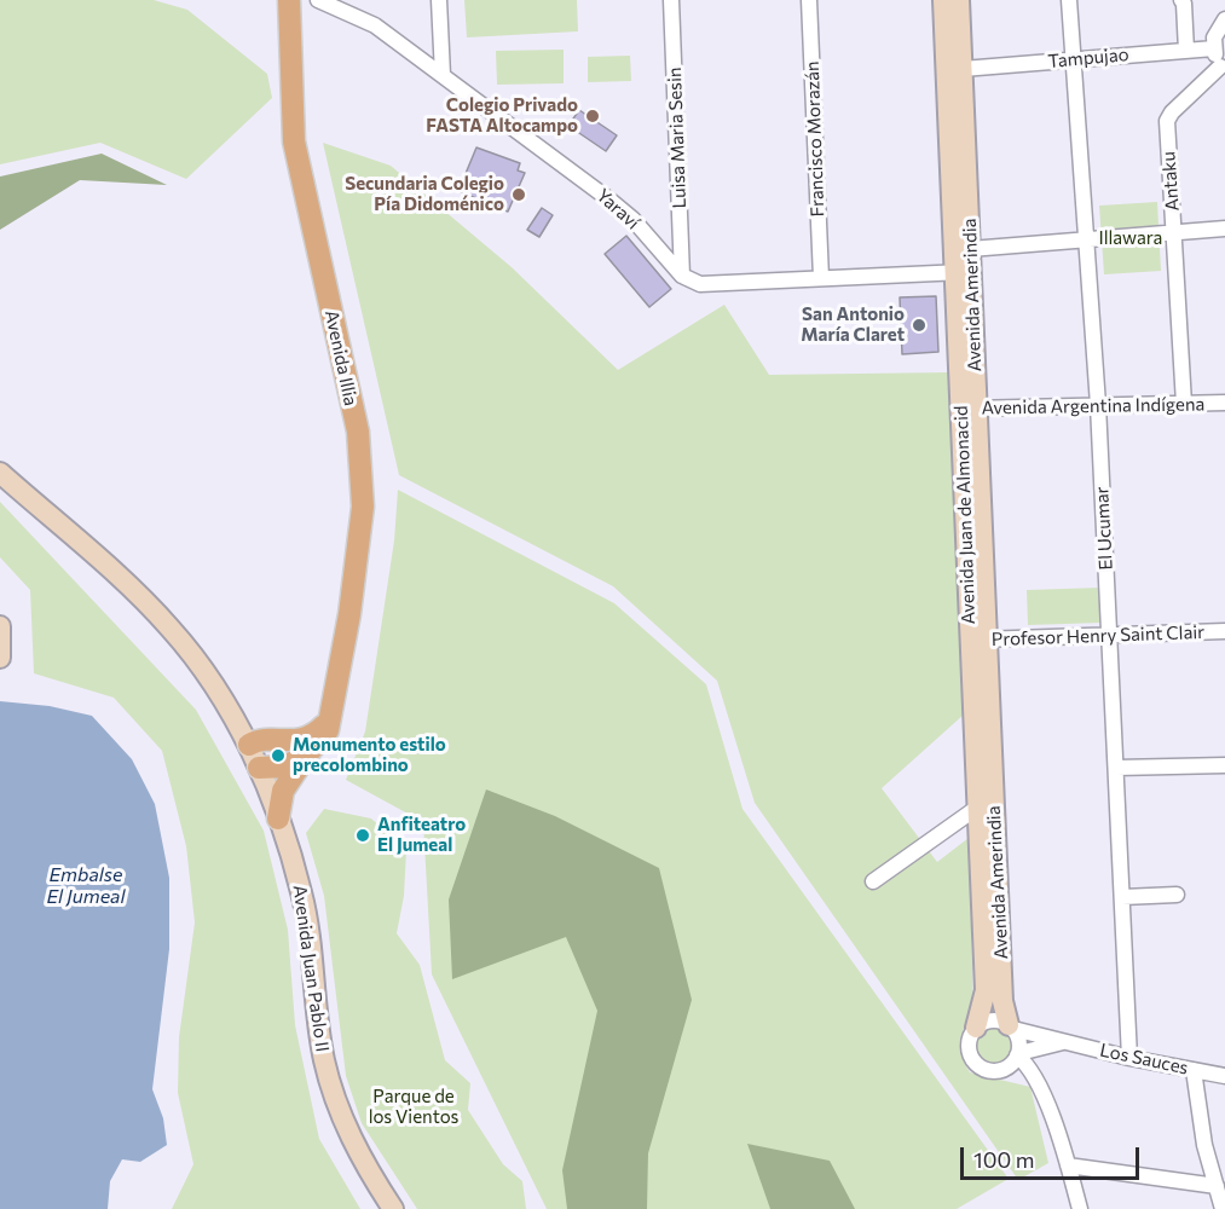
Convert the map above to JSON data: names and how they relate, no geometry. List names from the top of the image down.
{
  "streets": {
    "main road": ["Avenida Illia"],
    "street": [
      "Tampujao",
      "Luisa Maria Sesin",
      "Francisco Morazán",
      "Antaku",
      "Yaraví",
      "Avenida Amerindia",
      "Avenida Argentina Indígena",
      "Avenida Juan de Almonacid",
      "El Ucumar",
      "Profesor Henry Saint Clair",
      "Avenida Juan Pablo II",
      "Los Sauces"
    ]
  },
  "crossings": [
    ["Tampujao", "Avenida Amerindia"],
    ["Tampujao", "El Ucumar"],
    ["Luisa Maria Sesin", "Yaraví"],
    ["Antaku", "Avenida Argentina Indígena"],
    ["Avenida Amerindia", "Avenida Argentina Indígena"],
    ["Avenida Amerindia", "Avenida Juan de Almonacid"],
    ["Avenida Amerindia", "Profesor Henry Saint Clair"],
    ["Avenida Amerindia", "Los Sauces"],
    ["Avenida Illia", "Avenida Juan Pablo II"],
    ["Avenida Argentina Indígena", "El Ucumar"],
    ["Avenida Juan de Almonacid", "Profesor Henry Saint Clair"],
    ["Avenida Juan de Almonacid", "Los Sauces"],
    ["El Ucumar", "Profesor Henry Saint Clair"],
    ["El Ucumar", "Los Sauces"]
  ],
  "water": ["Embalse El Jumeal"],
  "parks": ["Illawara", "Parque de los Vientos"],
  "places": [
    "Colegio Privado FASTA Altocampo",
    "Secundaria Colegio Pía Didoménico",
    "San Antonio María Claret",
    "Monumento estilo precolombino",
    "Anfiteatro El Jumeal"
  ],
  "scale_bar": "100 m"
}
